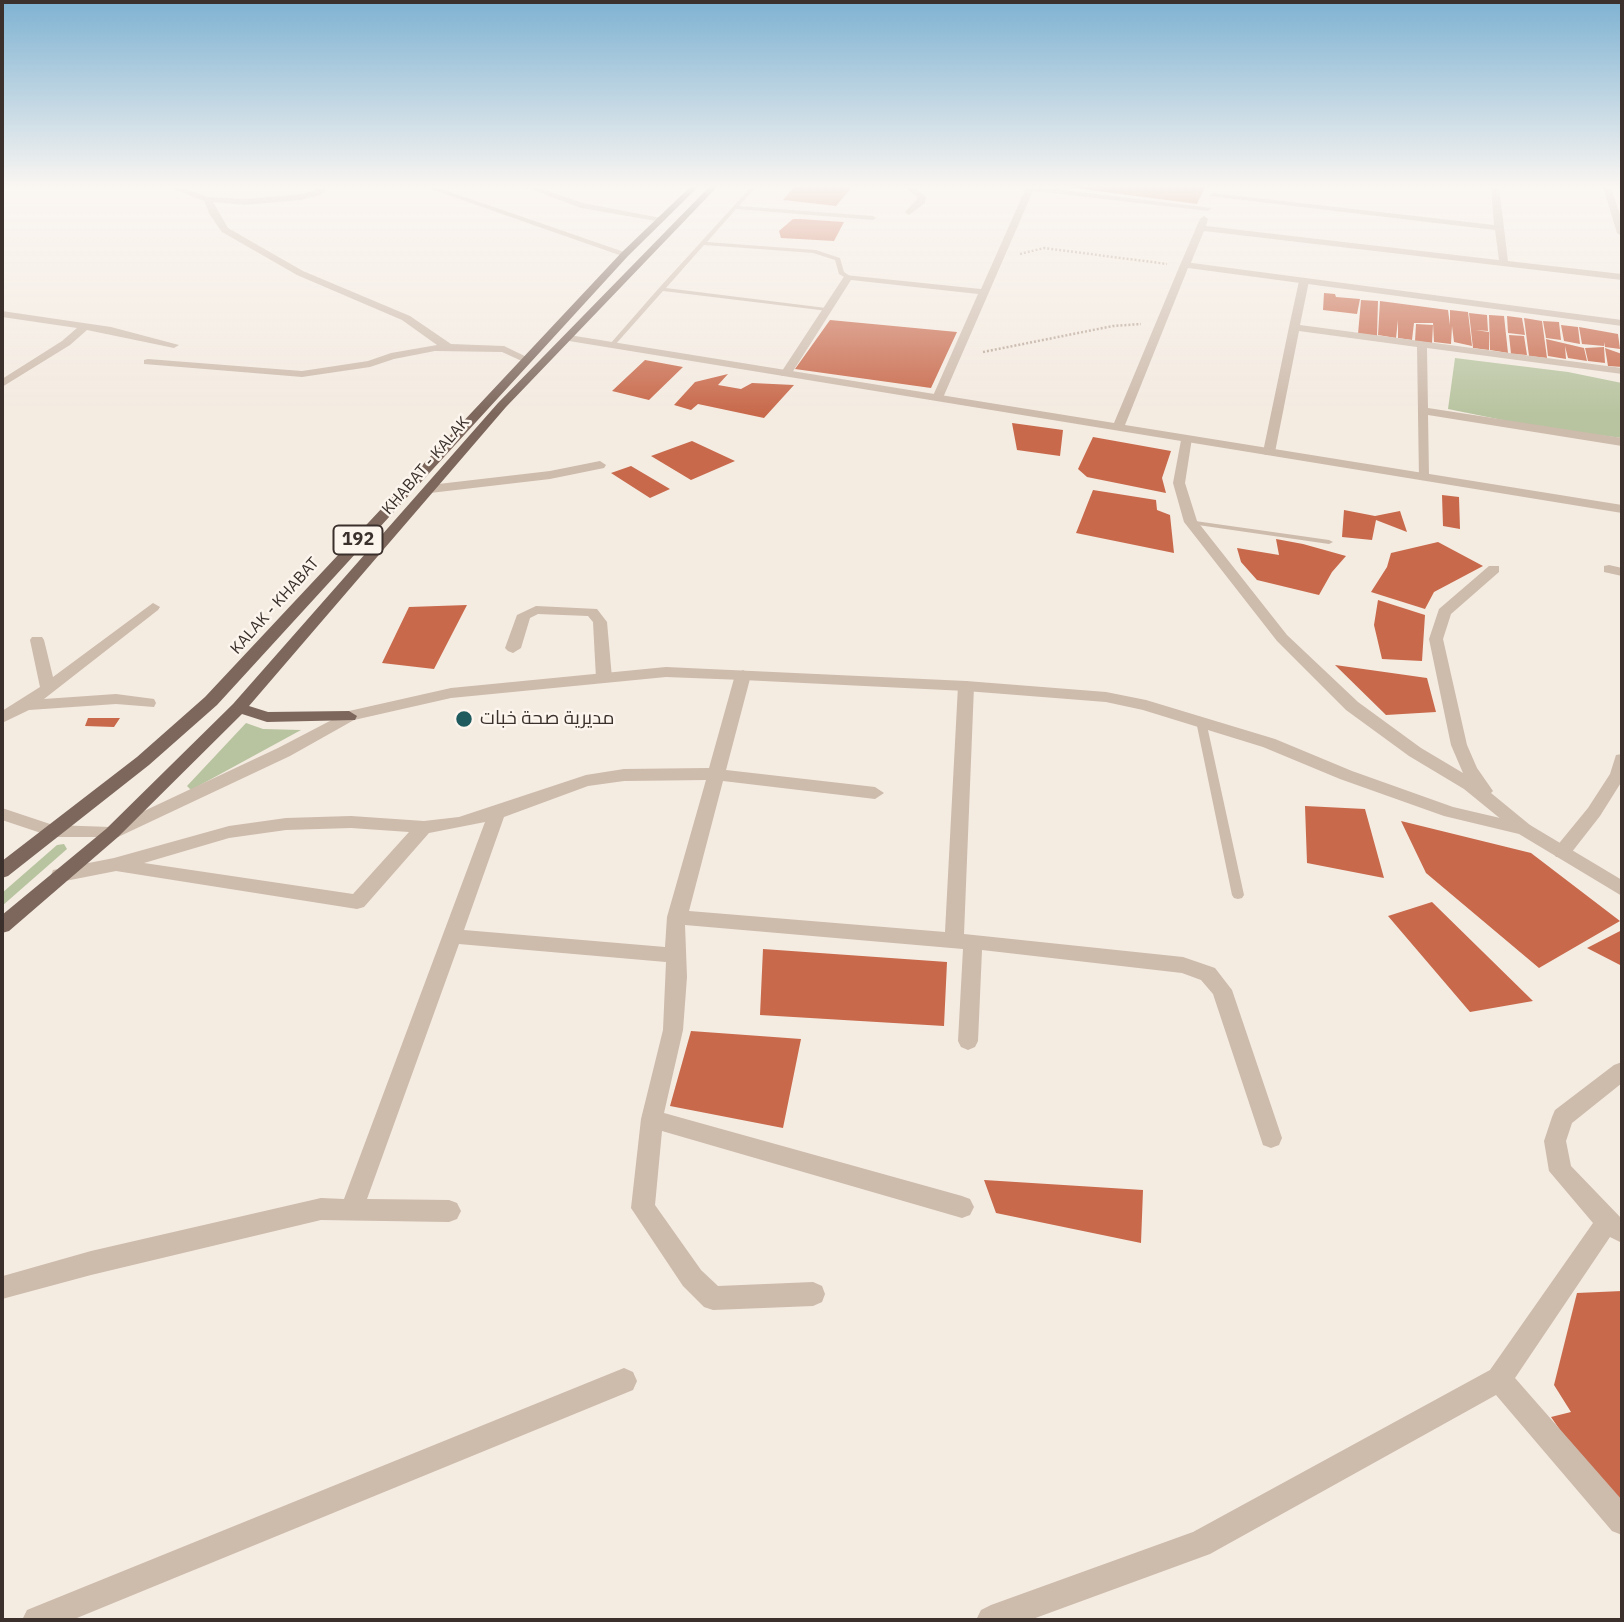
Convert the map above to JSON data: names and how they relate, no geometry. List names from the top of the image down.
{
  "streets": {
    "main road": ["KHABAT - KALAK", "192", "KALAK - KHABAT"]
  },
  "places": ["مديرية صحة خبات"]
}
